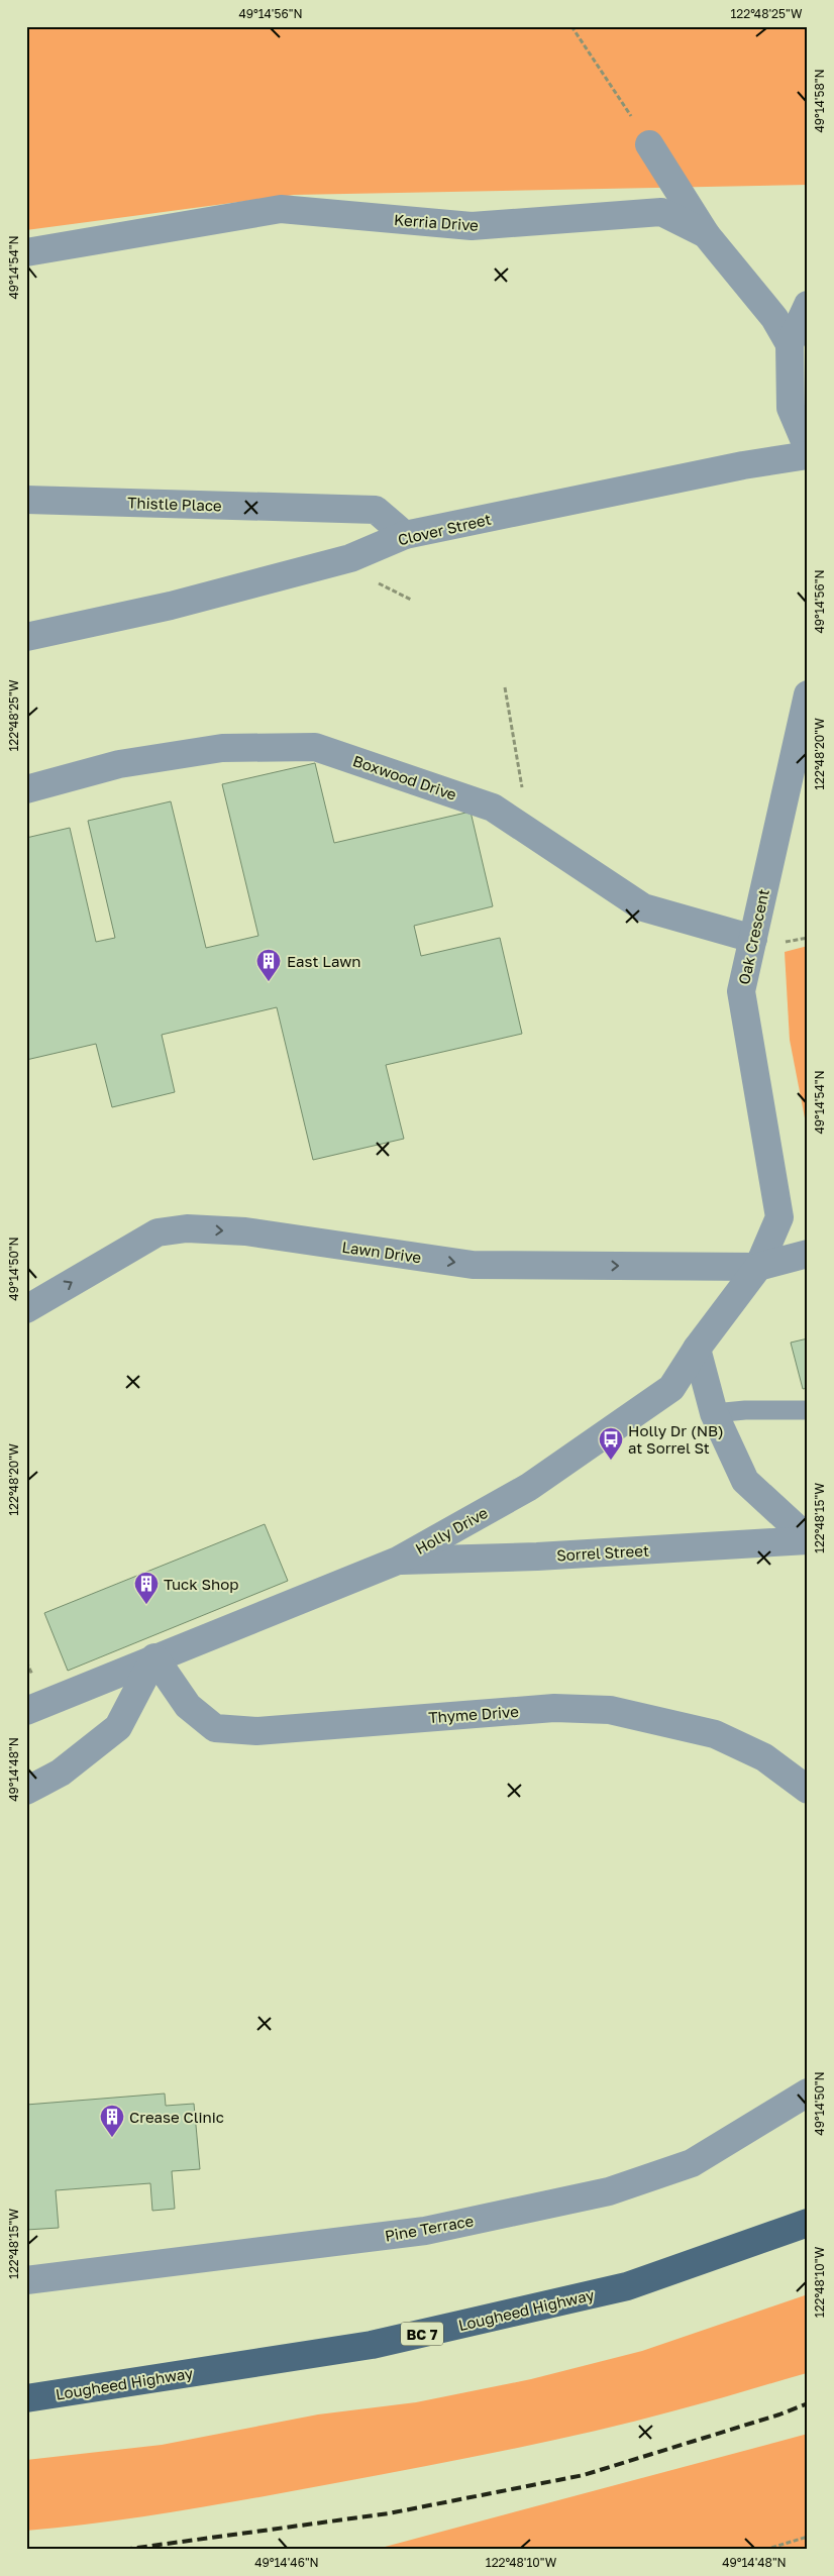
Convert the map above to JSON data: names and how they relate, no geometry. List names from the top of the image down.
{
  "streets": {
    "main road": ["Lougheed Highway", "BC 7"],
    "street": [
      "Kerria Drive",
      "Thistle Place",
      "Clover Street",
      "Boxwood Drive",
      "Oak Crescent",
      "Lawn Drive",
      "Holly Drive",
      "Sorrel Street",
      "Thyme Drive",
      "Pine Terrace"
    ]
  },
  "crossings": [
    ["Thistle Place", "Clover Street"],
    ["Boxwood Drive", "Oak Crescent"],
    ["Oak Crescent", "Lawn Drive"],
    ["Oak Crescent", "Holly Drive"],
    ["Lawn Drive", "Holly Drive"],
    ["Holly Drive", "Sorrel Street"],
    ["Holly Drive", "Thyme Drive"]
  ],
  "one_way": ["Lawn Drive"],
  "places": {
    "building": ["East Lawn", "Tuck Shop", "Crease Clinic"],
    "bus stop": ["Holly Dr (NB) at Sorrel St"]
  },
  "coordinates": [
    "49°14'56\"N",
    "122°48'25\"W",
    "49°14'58\"N",
    "49°14'54\"N",
    "122°48'20\"W",
    "49°14'50\"N",
    "122°48'15\"W",
    "49°14'48\"N",
    "122°48'10\"W",
    "49°14'46\"N"
  ]
}
